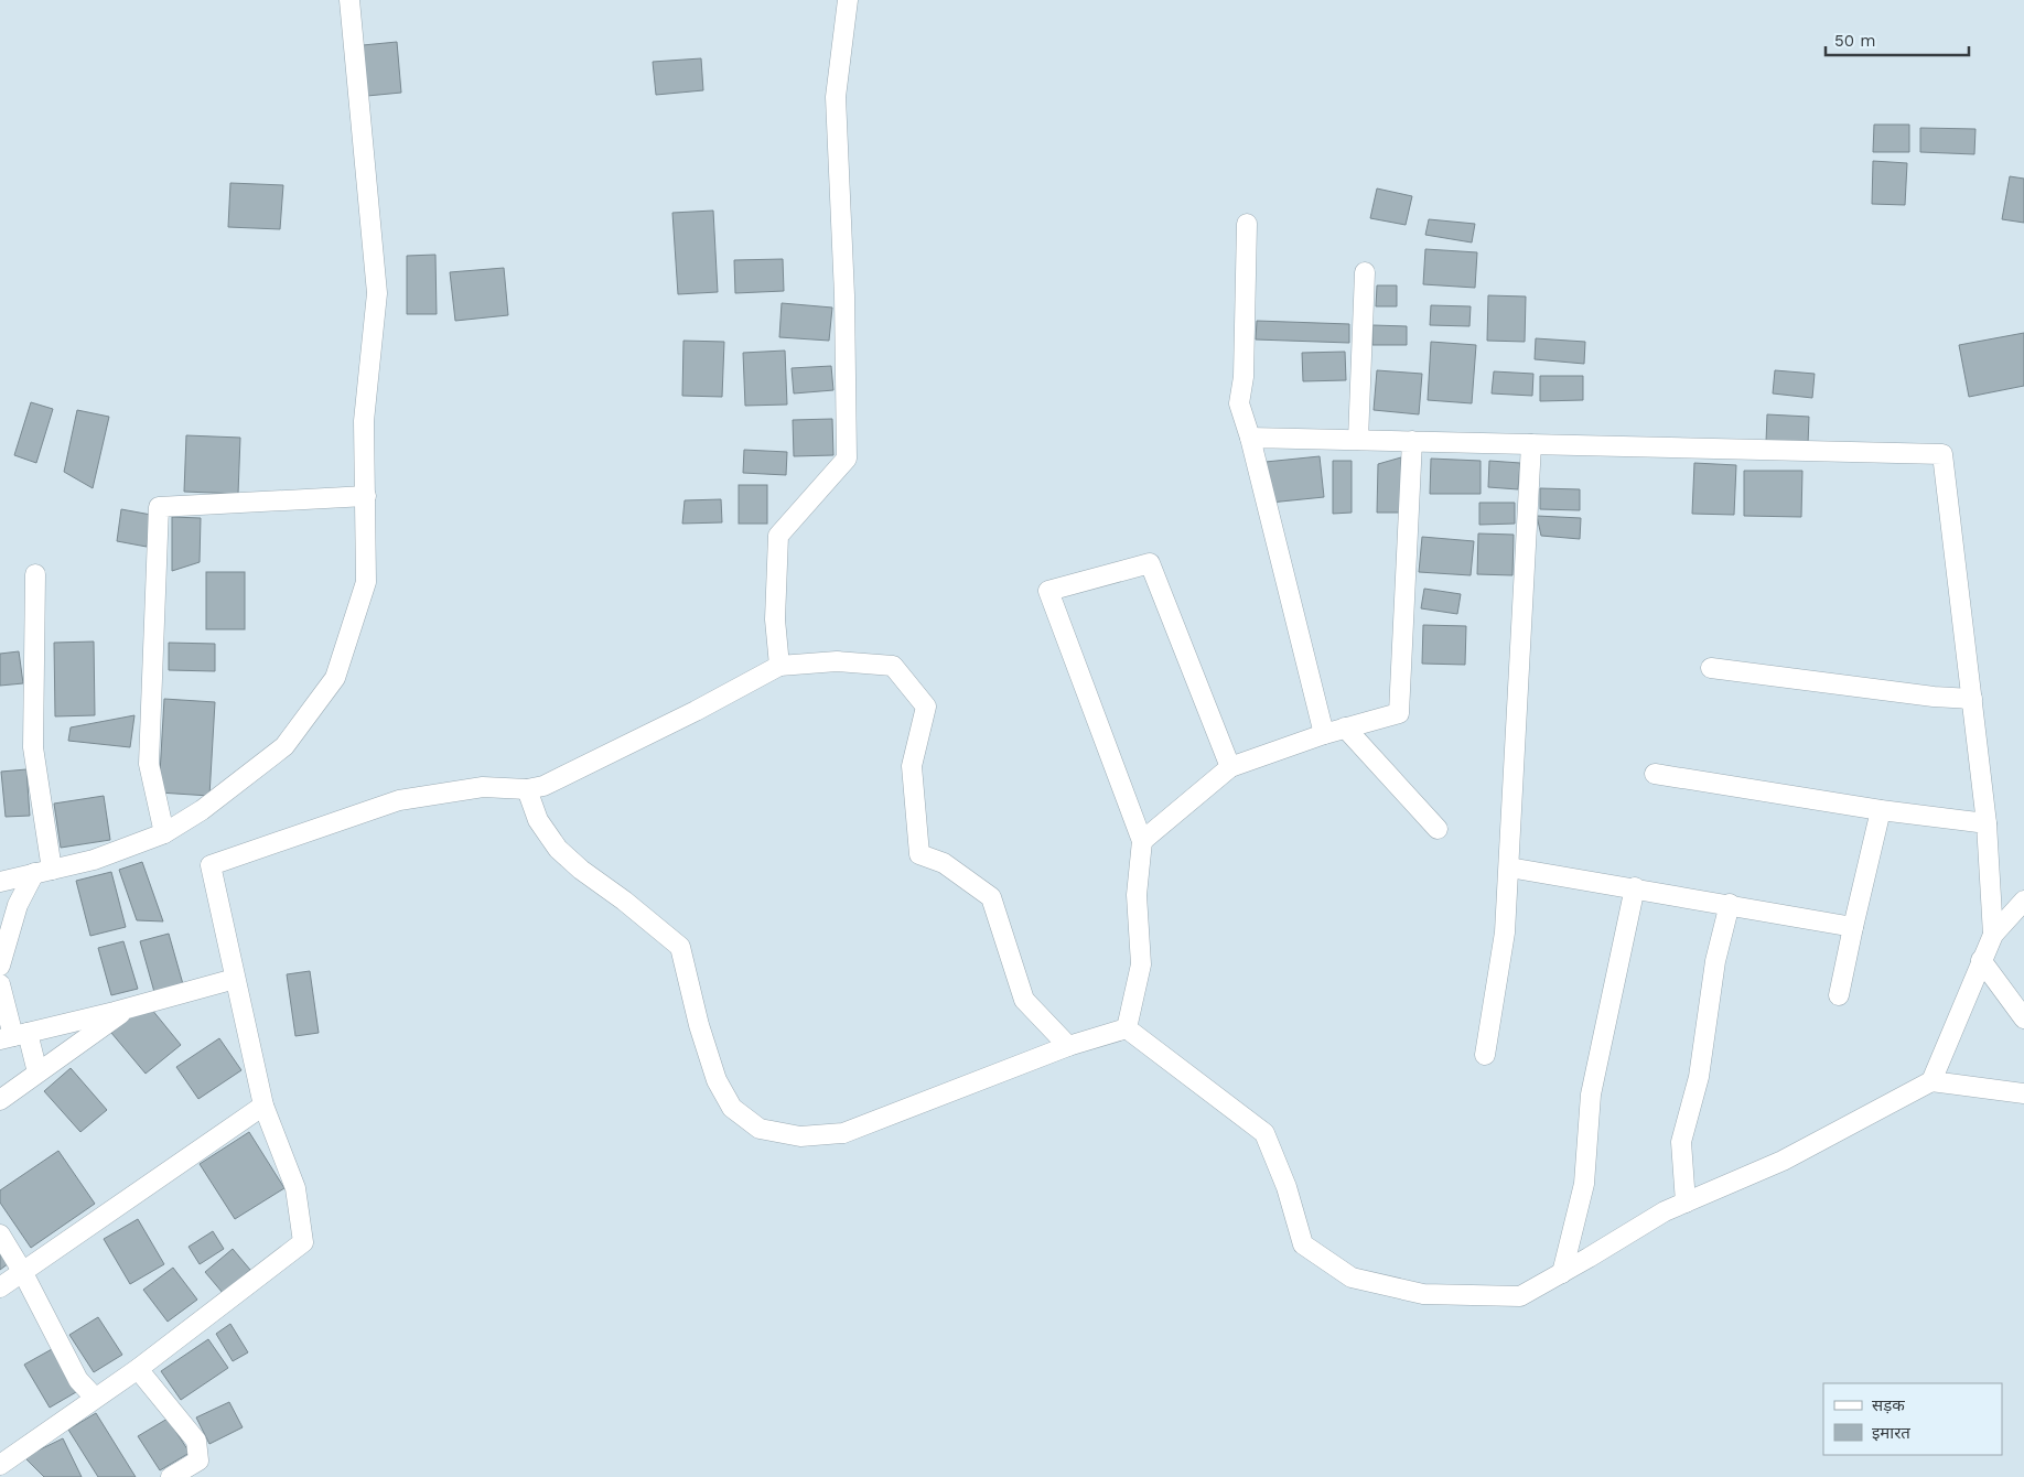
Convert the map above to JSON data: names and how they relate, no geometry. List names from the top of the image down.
{
  "legend": ["सड़क", "इमारत"],
  "scale_bar": "50 m"
}
